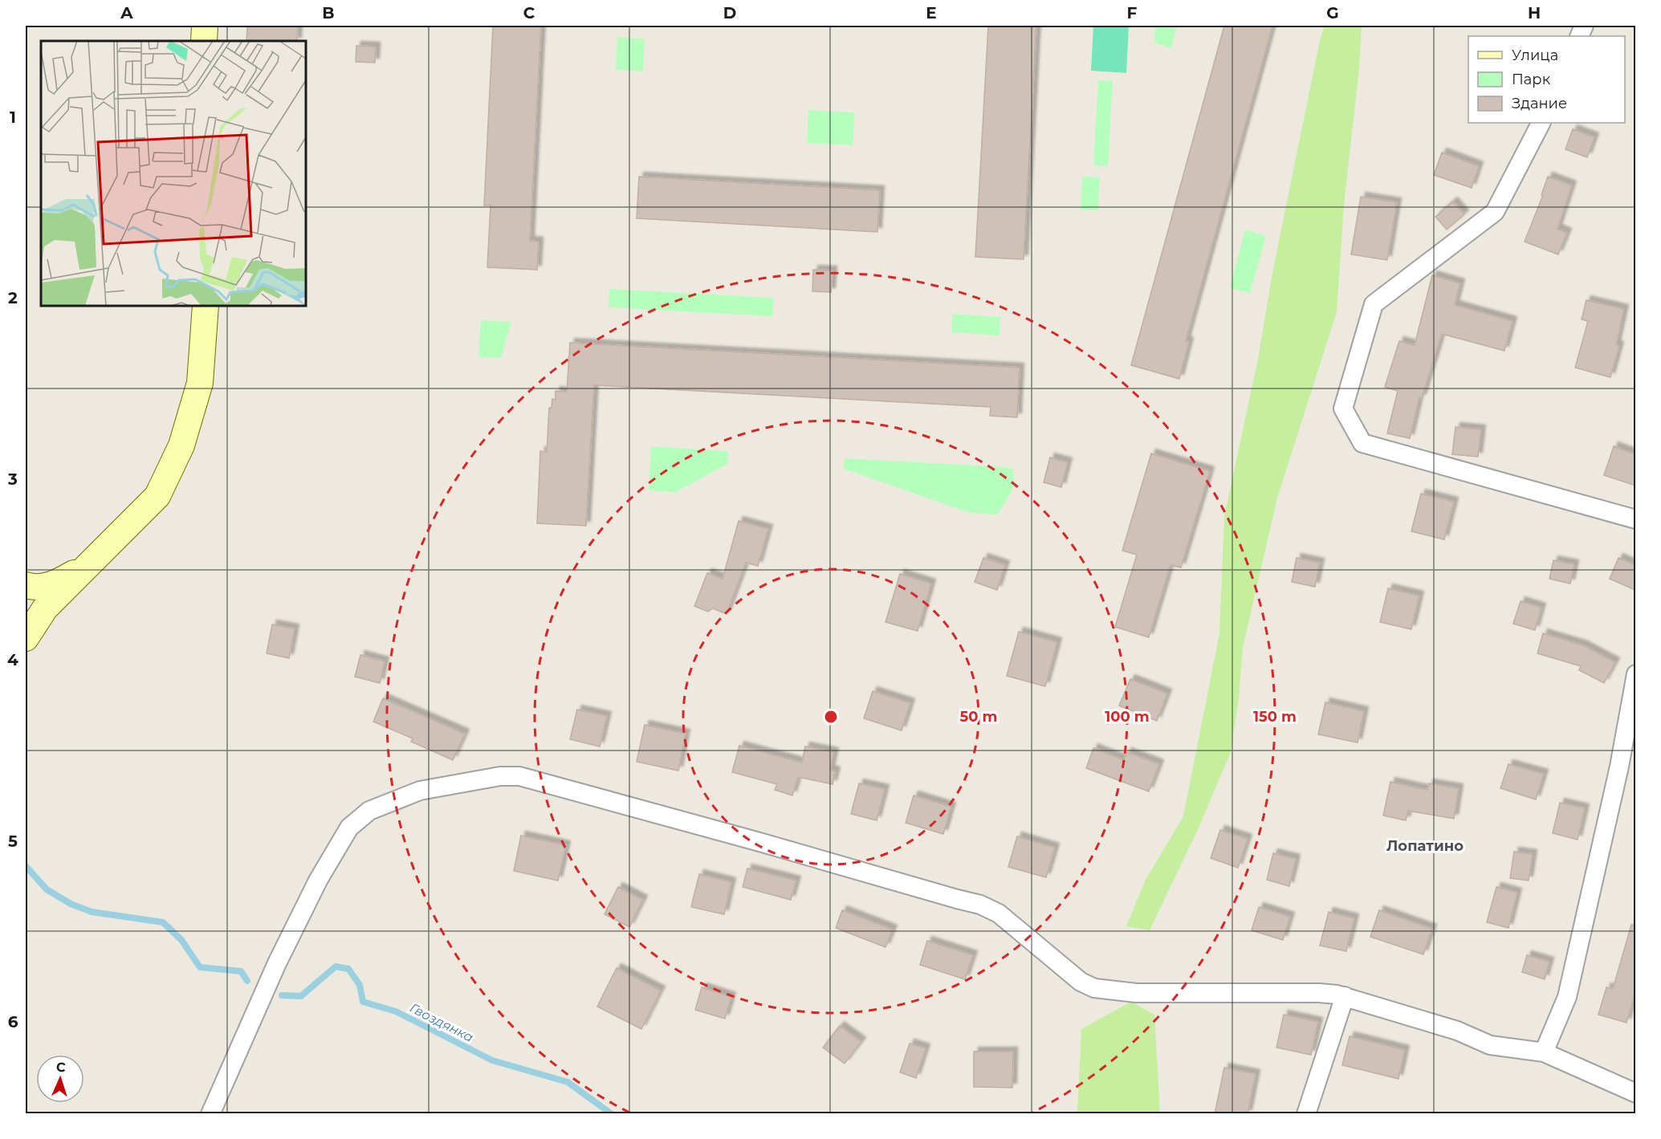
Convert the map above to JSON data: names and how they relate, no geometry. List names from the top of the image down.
{
  "districts": ["Лопатино"],
  "water": ["Гвоздянка"],
  "legend": ["Улица", "Парк", "Здание"],
  "north": "top",
  "grid": {
    "columns": [
      "A",
      "B",
      "C",
      "D",
      "E",
      "F",
      "G",
      "H"
    ],
    "rows": [
      "1",
      "2",
      "3",
      "4",
      "5",
      "6"
    ]
  },
  "rings": ["50 m", "100 m", "150 m"]
}
